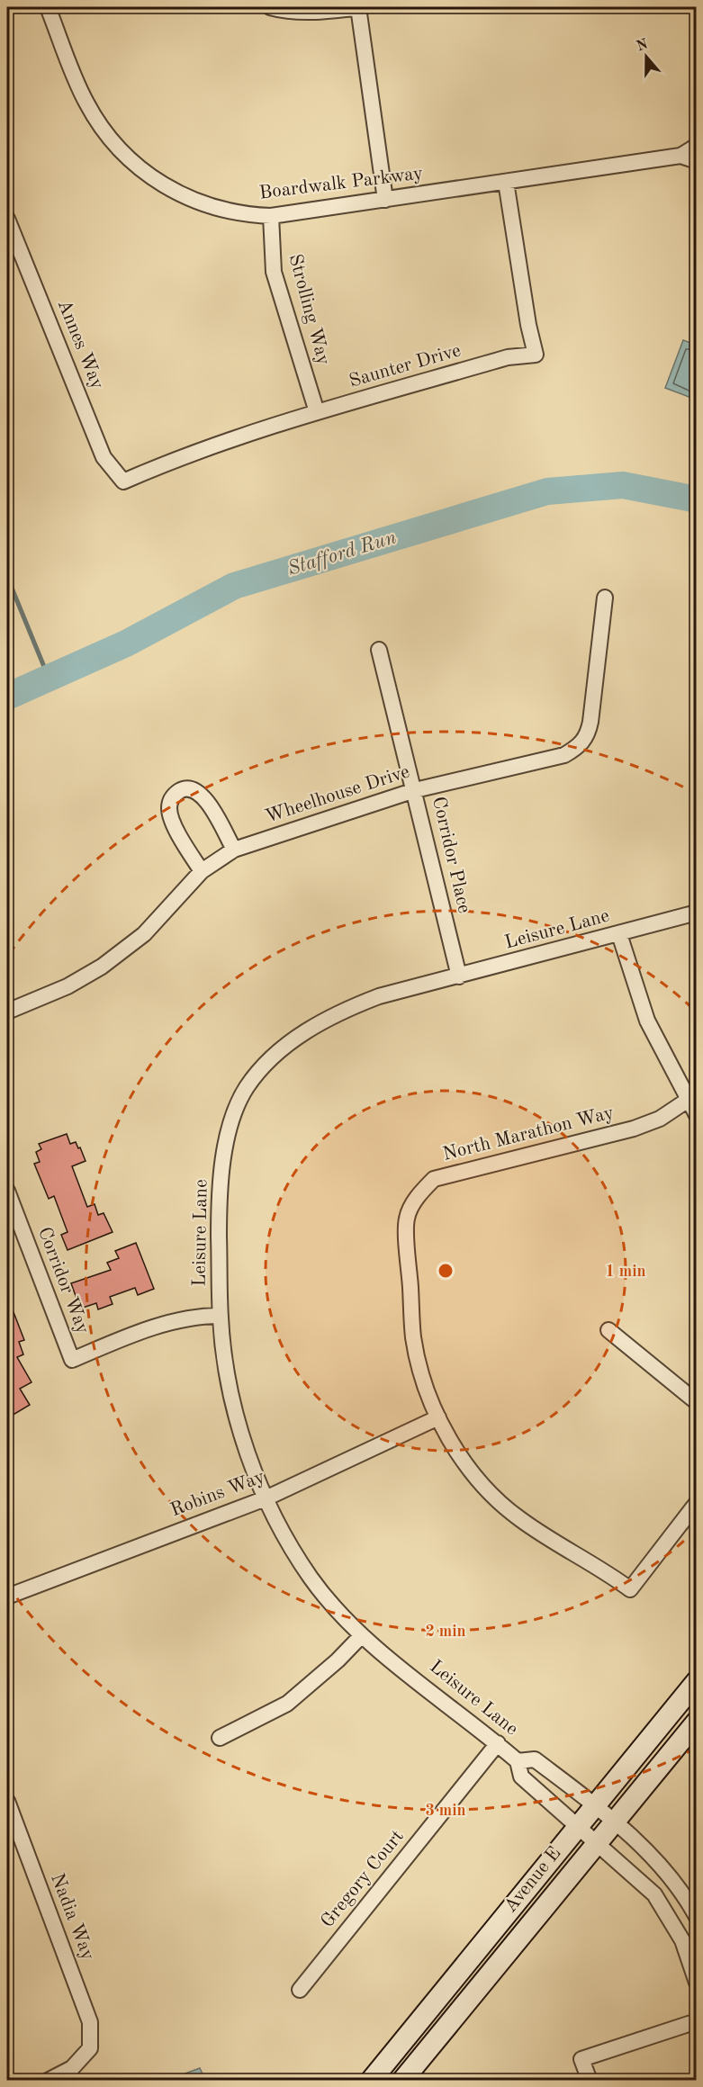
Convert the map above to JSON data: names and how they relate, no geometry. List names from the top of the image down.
{
  "streets": {
    "street": [
      "Boardwalk Parkway",
      "Strolling Way",
      "Annes Way",
      "Saunter Drive",
      "Wheelhouse Drive",
      "Corridor Place",
      "Leisure Lane",
      "North Marathon Way",
      "Corridor Way",
      "Robins Way",
      "Gregory Court",
      "Avenue E",
      "Nadia Way"
    ]
  },
  "crossings": [
    ["Boardwalk Parkway", "Strolling Way"],
    ["Boardwalk Parkway", "Saunter Drive"],
    ["Strolling Way", "Saunter Drive"],
    ["Annes Way", "Saunter Drive"],
    ["Wheelhouse Drive", "Corridor Place"],
    ["Corridor Place", "Leisure Lane"],
    ["Leisure Lane", "Corridor Way"],
    ["Leisure Lane", "Robins Way"],
    ["Leisure Lane", "Gregory Court"],
    ["Leisure Lane", "Avenue E"],
    ["North Marathon Way", "Robins Way"]
  ],
  "water": ["Stafford Run"],
  "north": "top",
  "rings": ["1 min", "2 min", "3 min"]
}
